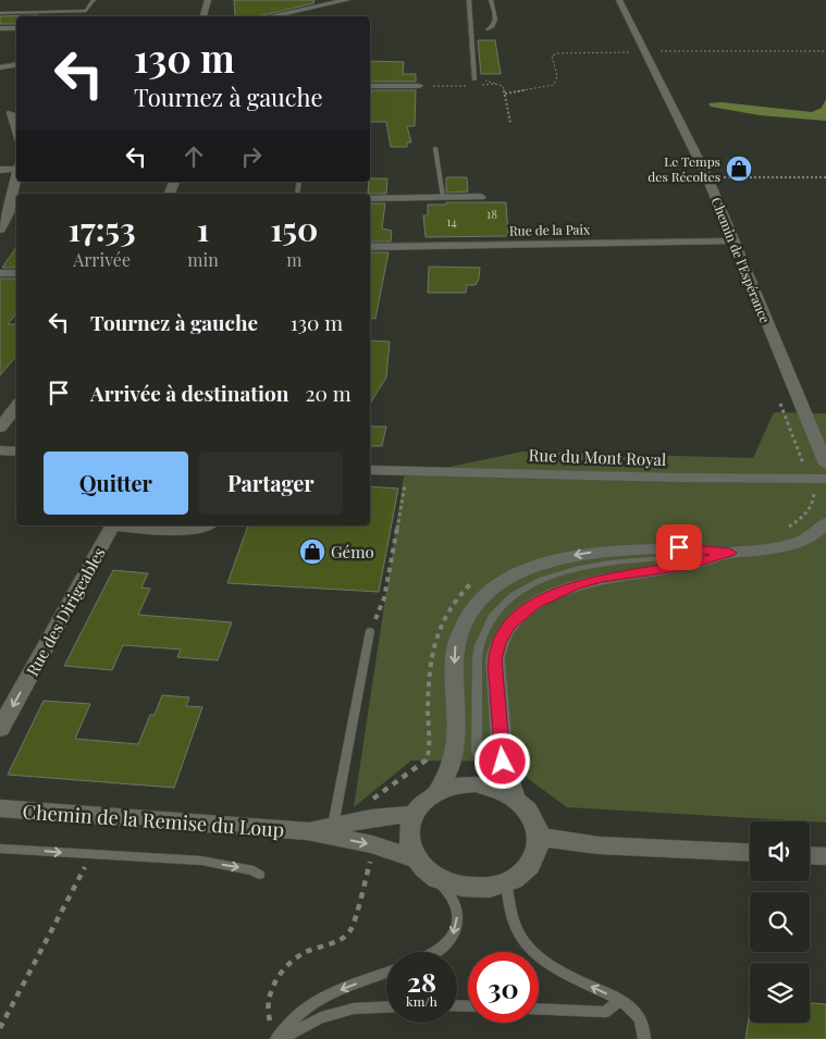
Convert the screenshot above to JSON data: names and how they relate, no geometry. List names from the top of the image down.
{
  "streets": {
    "street": [
      "Rue de la Paix",
      "Chemin de l'Espérance",
      "Rue du Mont Royal",
      "Rue des Dirigeables",
      "Chemin de la Remise du Loup"
    ]
  },
  "crossings": [
    ["Rue de la Paix", "Chemin de l'Espérance"]
  ],
  "one_way": ["Rue des Dirigeables"],
  "places": {
    "shop": ["Le Temps des Récoltes", "Gémo"]
  },
  "house_numbers": ["18", "14"],
  "page": {
    "turn": ["130 m", "Tournez à gauche"],
    "eta": [
      "17:53",
      "Arrivée",
      "1",
      "min",
      "150",
      "m"
    ],
    "list": [
      {
        "name": "Tournez à gauche",
        "value": "130 m"
      },
      {
        "name": "Arrivée à destination",
        "value": "20 m"
      }
    ],
    "buttons": ["Quitter", "Partager"],
    "speed": "28 km/h",
    "limit": "30"
  }
}
